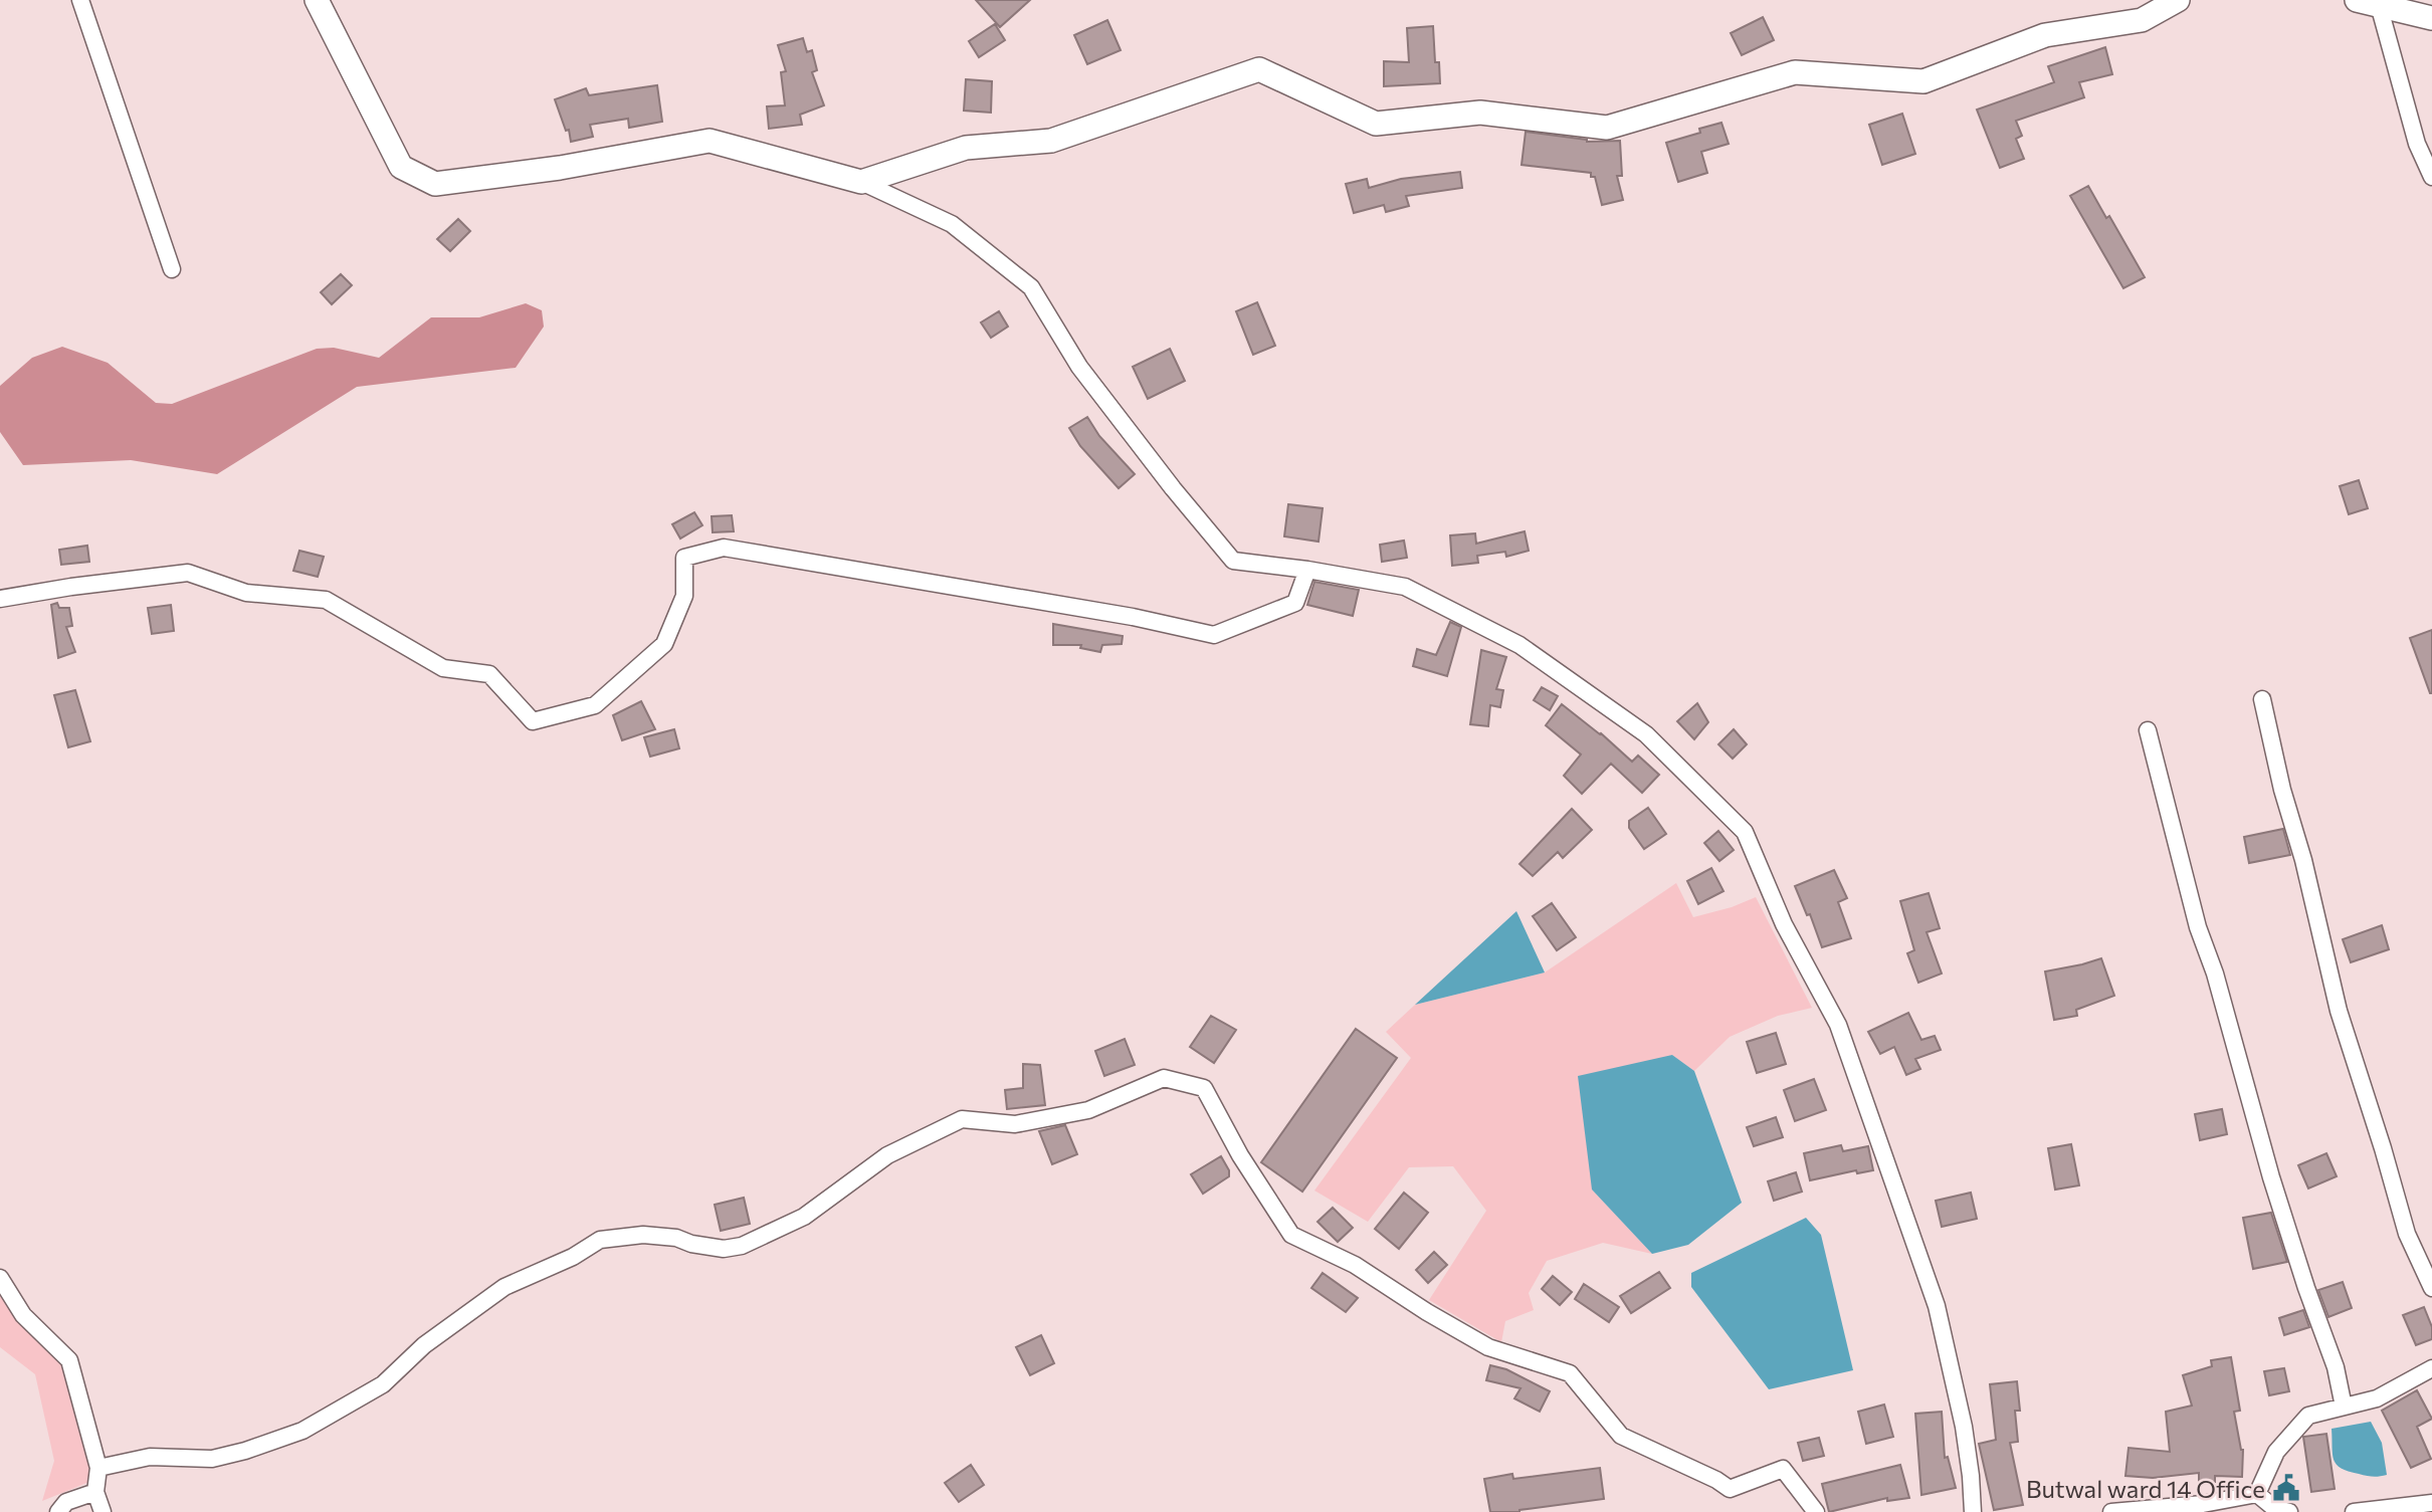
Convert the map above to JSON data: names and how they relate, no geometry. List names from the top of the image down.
{
  "places": {
    "public building": ["Butwal ward 14 Office"]
  }
}
